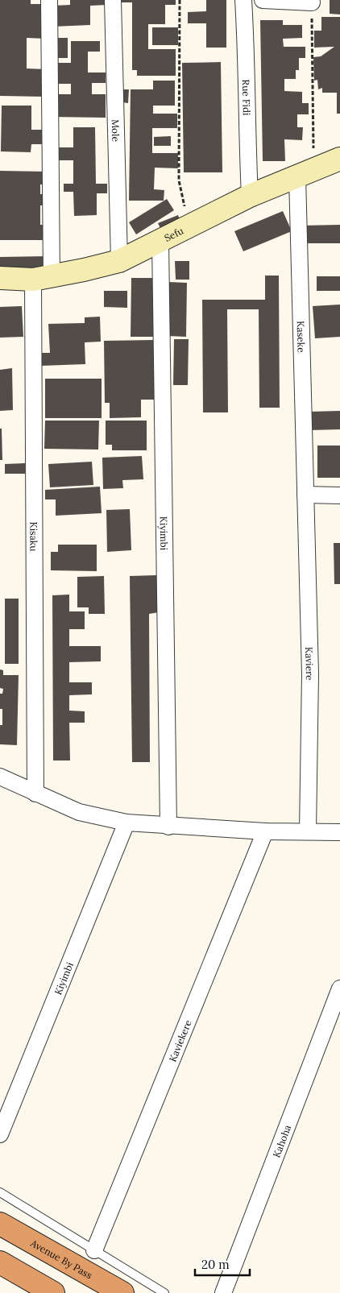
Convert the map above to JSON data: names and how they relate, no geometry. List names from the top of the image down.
{
  "streets": {
    "highway": ["Avenue By Pass"],
    "street": [
      "Rue Fidi",
      "Mole",
      "Sefu",
      "Kaseke",
      "Kiyimbi",
      "Kisaku",
      "Kaviere",
      "Kaviekere",
      "Kahoha"
    ]
  },
  "crossings": [
    ["Rue Fidi", "Sefu"],
    ["Mole", "Sefu"],
    ["Sefu", "Kaseke"],
    ["Sefu", "Kiyimbi"],
    ["Sefu", "Kisaku"],
    ["Kaseke", "Kaviere"]
  ],
  "scale_bar": "20 m"
}
